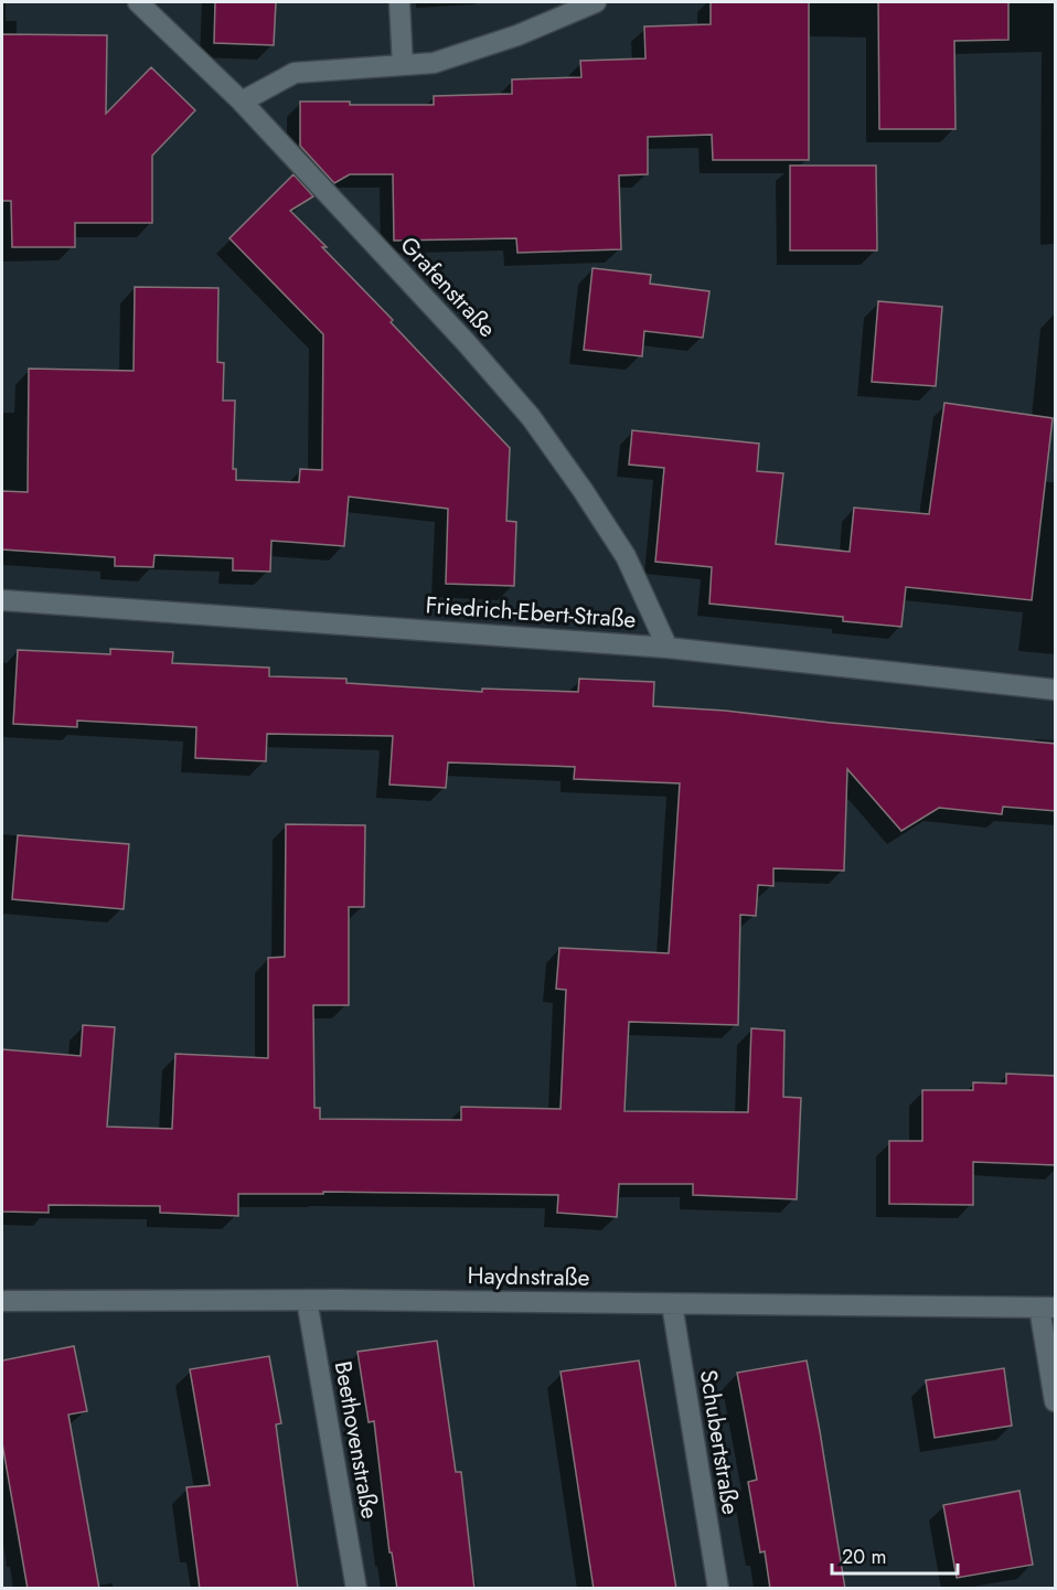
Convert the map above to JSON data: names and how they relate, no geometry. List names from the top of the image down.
{
  "streets": {
    "street": [
      "Grafenstraße",
      "Friedrich-Ebert-Straße",
      "Haydnstraße",
      "Beethovenstraße",
      "Schubertstraße"
    ]
  },
  "crossings": [
    ["Grafenstraße", "Friedrich-Ebert-Straße"],
    ["Haydnstraße", "Beethovenstraße"],
    ["Haydnstraße", "Schubertstraße"]
  ],
  "scale_bar": "20 m"
}
